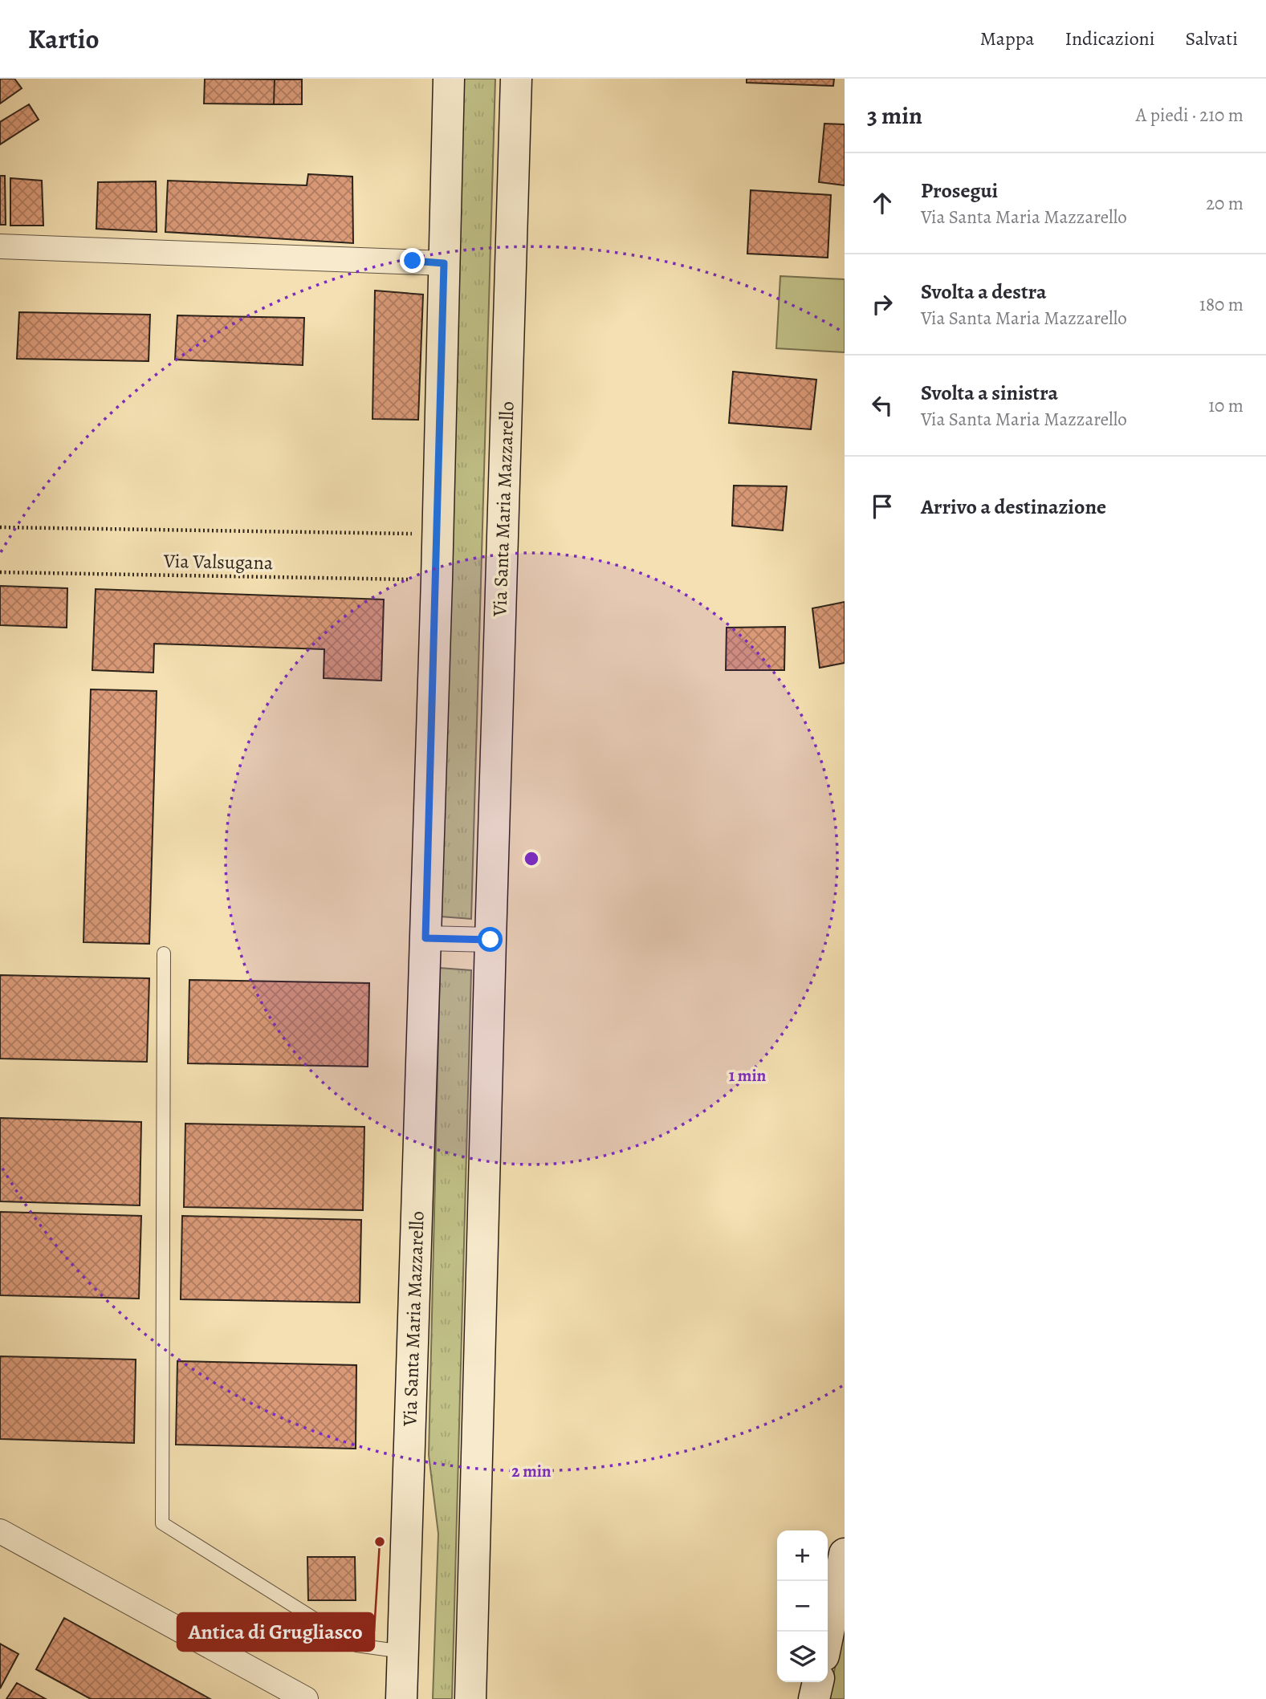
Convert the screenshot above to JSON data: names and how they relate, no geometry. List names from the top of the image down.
{
  "streets": {
    "main road": ["Via Santa Maria Mazzarello"],
    "path": ["Via Valsugana"]
  },
  "crossings": [
    ["Via Santa Maria Mazzarello", "Via Valsugana"]
  ],
  "places": ["Antica di Grugliasco"],
  "page": {
    "header": "Kartio",
    "nav": ["Mappa", "Indicazioni", "Salvati"],
    "heading": ["3 min", "A piedi · 210 m"],
    "list": [
      ["Prosegui", "Via Santa Maria Mazzarello", "20 m"],
      ["Svolta a destra", "Via Santa Maria Mazzarello", "180 m"],
      ["Svolta a sinistra", "Via Santa Maria Mazzarello", "10 m"],
      "Arrivo a destinazione"
    ],
    "map_buttons": ["+", "−"]
  },
  "rings": ["1 min", "2 min"]
}
